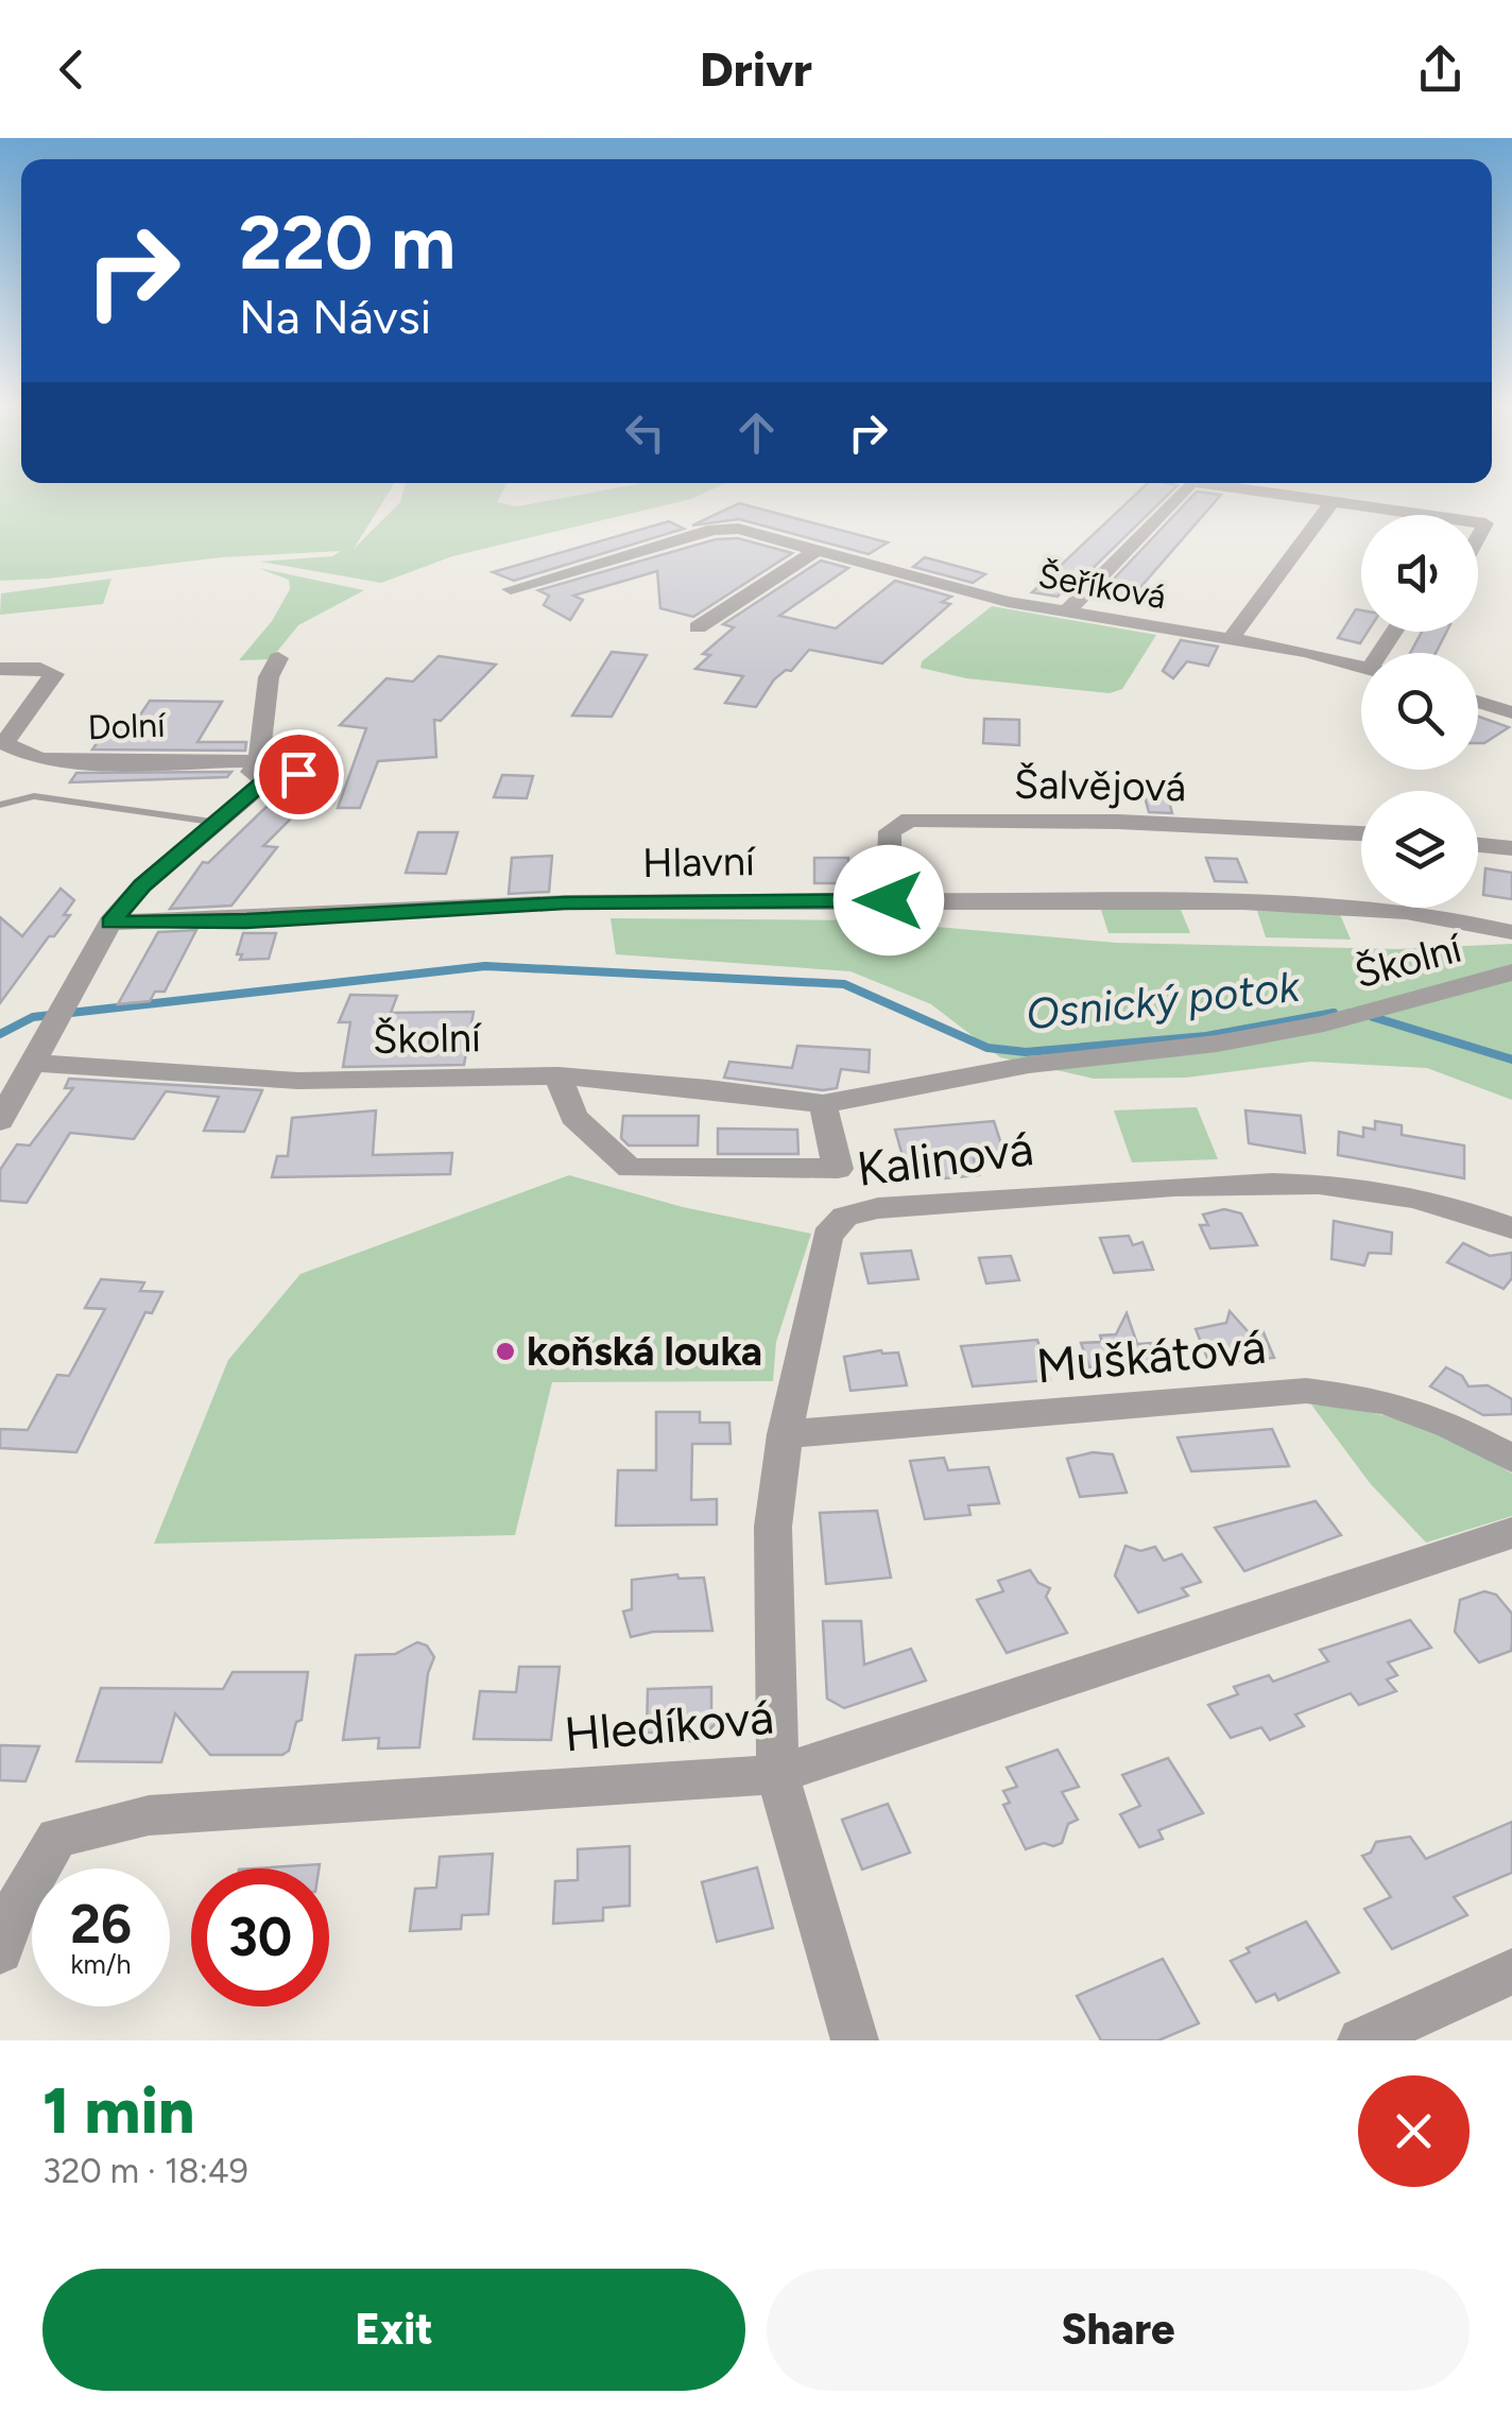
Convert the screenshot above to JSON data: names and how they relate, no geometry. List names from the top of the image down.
{
  "streets": {
    "street": [
      "Šeříková",
      "Dolní",
      "Šalvějová",
      "Hlavní",
      "Školní",
      "Kalinová",
      "Muškátová",
      "Hledíková"
    ]
  },
  "crossings": [
    ["Šalvějová", "Hlavní"],
    ["Kalinová", "Muškátová"],
    ["Kalinová", "Hledíková"]
  ],
  "water": ["Osnický potok"],
  "places": ["koňská louka"],
  "page": {
    "header": "Drivr",
    "turn": ["220 m", "Na Návsi"],
    "speed": "26 km/h",
    "limit": "30",
    "heading": ["1 min", "320 m · 18:49"],
    "buttons": ["Exit", "Share"]
  }
}
